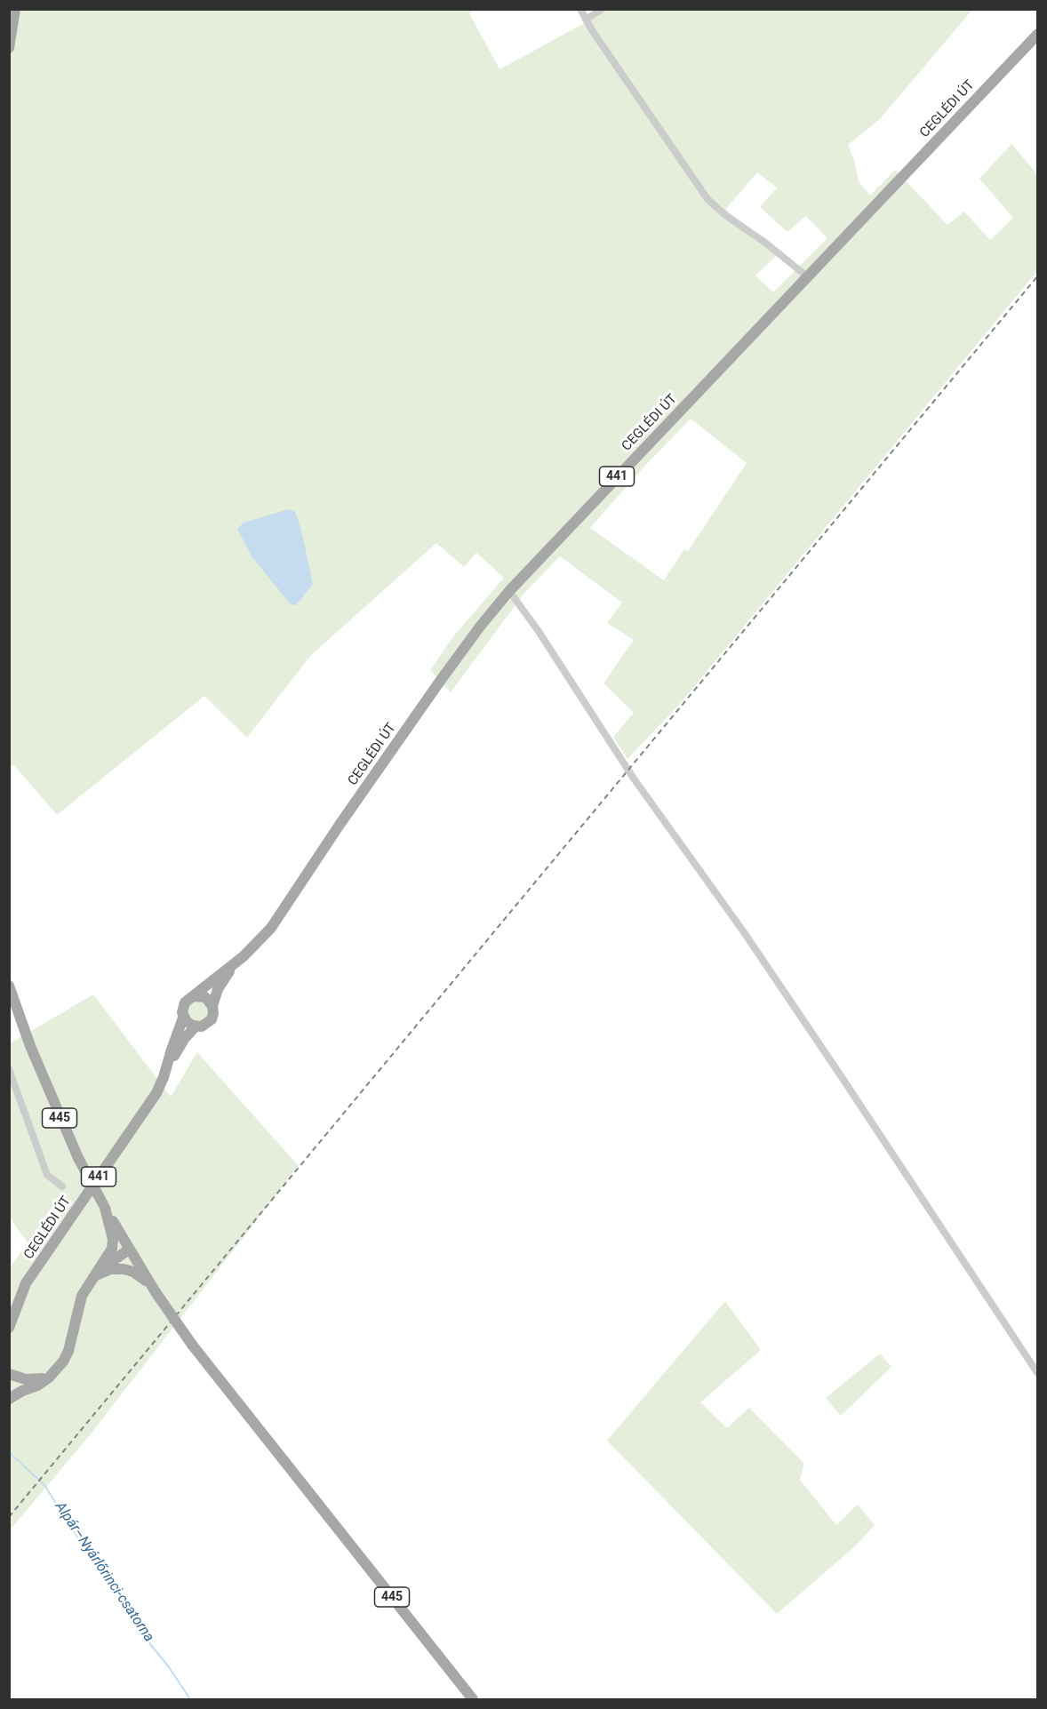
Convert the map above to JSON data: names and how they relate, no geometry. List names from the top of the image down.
{
  "streets": {
    "main road": ["CEGLÉDI ÚT", "441", "445"]
  },
  "crossings": [
    ["CEGLÉDI ÚT", "441"]
  ],
  "water": ["Alpár–Nyárlőrinci-csatorna"]
}
